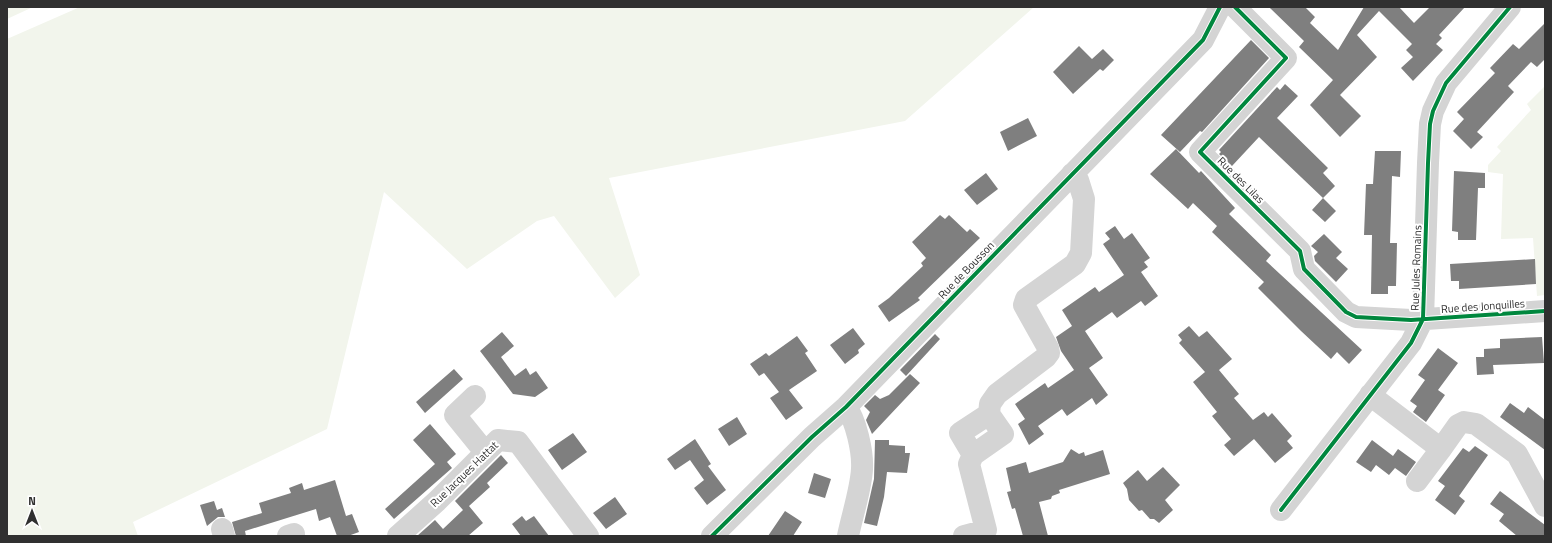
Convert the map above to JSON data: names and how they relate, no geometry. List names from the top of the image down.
{
  "streets": {
    "street": [
      "Rue des Lilas",
      "Rue Jules Romains",
      "Rue de Bousson",
      "Rue des Jonquilles",
      "Rue Jacques Hattat"
    ]
  },
  "crossings": [
    ["Rue des Lilas", "Rue Jules Romains"],
    ["Rue des Lilas", "Rue des Jonquilles"],
    ["Rue Jules Romains", "Rue des Jonquilles"]
  ],
  "north": "top"
}
